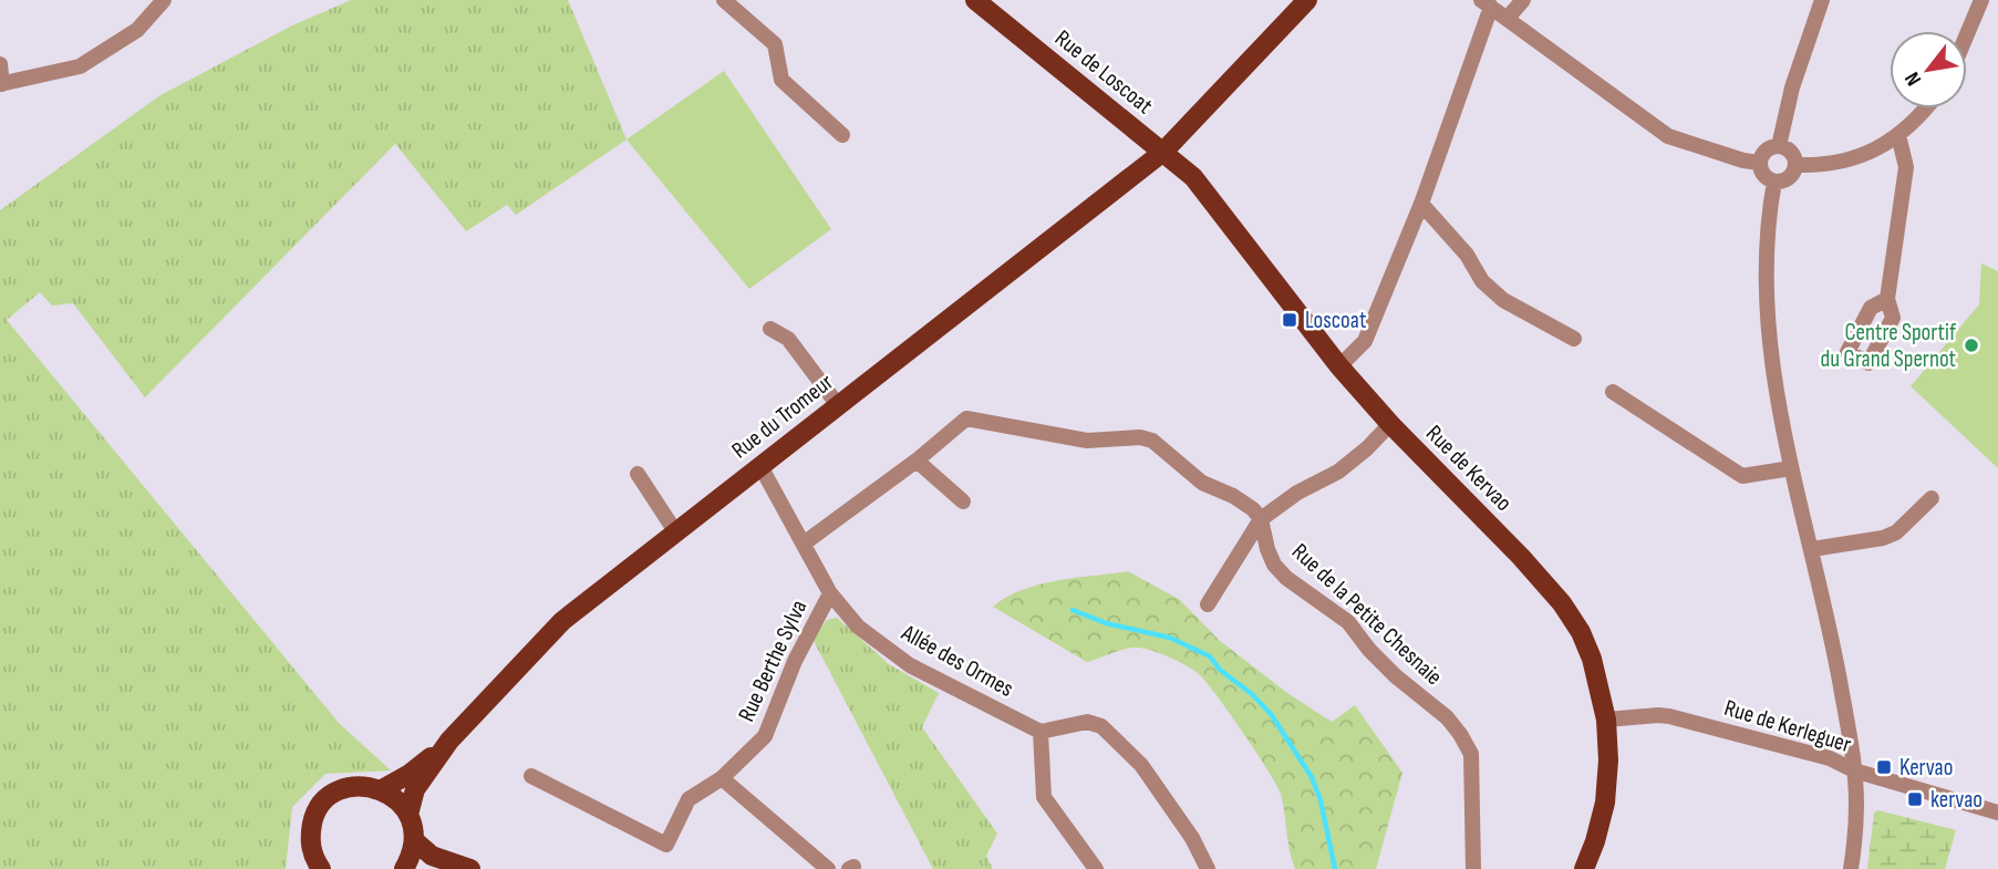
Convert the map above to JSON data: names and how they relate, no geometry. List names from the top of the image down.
{
  "streets": {
    "main road": ["Rue de Loscoat", "Rue du Tromeur", "Rue de Kervao"],
    "street": [
      "Rue de la Petite Chesnaie",
      "Rue Berthe Sylva",
      "Allée des Ormes",
      "Rue de Kerleguer"
    ]
  },
  "crossings": [
    ["Rue de Loscoat", "Rue du Tromeur"],
    ["Rue de Loscoat", "Rue de Kervao"],
    ["Rue du Tromeur", "Rue de Kervao"],
    ["Rue du Tromeur", "Allée des Ormes"],
    ["Rue de Kervao", "Rue de Kerleguer"],
    ["Rue Berthe Sylva", "Allée des Ormes"]
  ],
  "places": {
    "transit": ["Loscoat", "Kervao", "kervao"],
    "other": ["Centre Sportif du Grand Spernot"]
  },
  "north": "bottom left"
}
